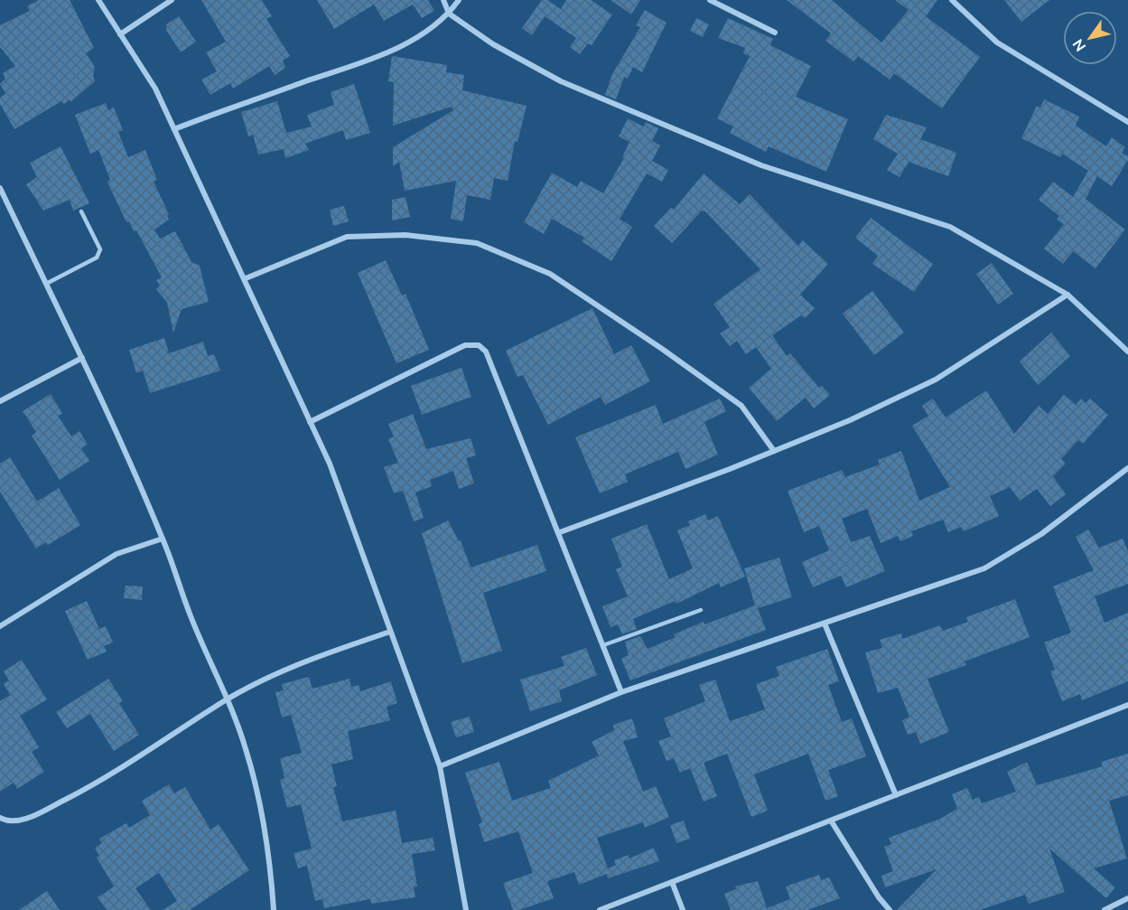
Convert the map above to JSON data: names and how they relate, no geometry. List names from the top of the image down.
{
  "north": "bottom left"
}
